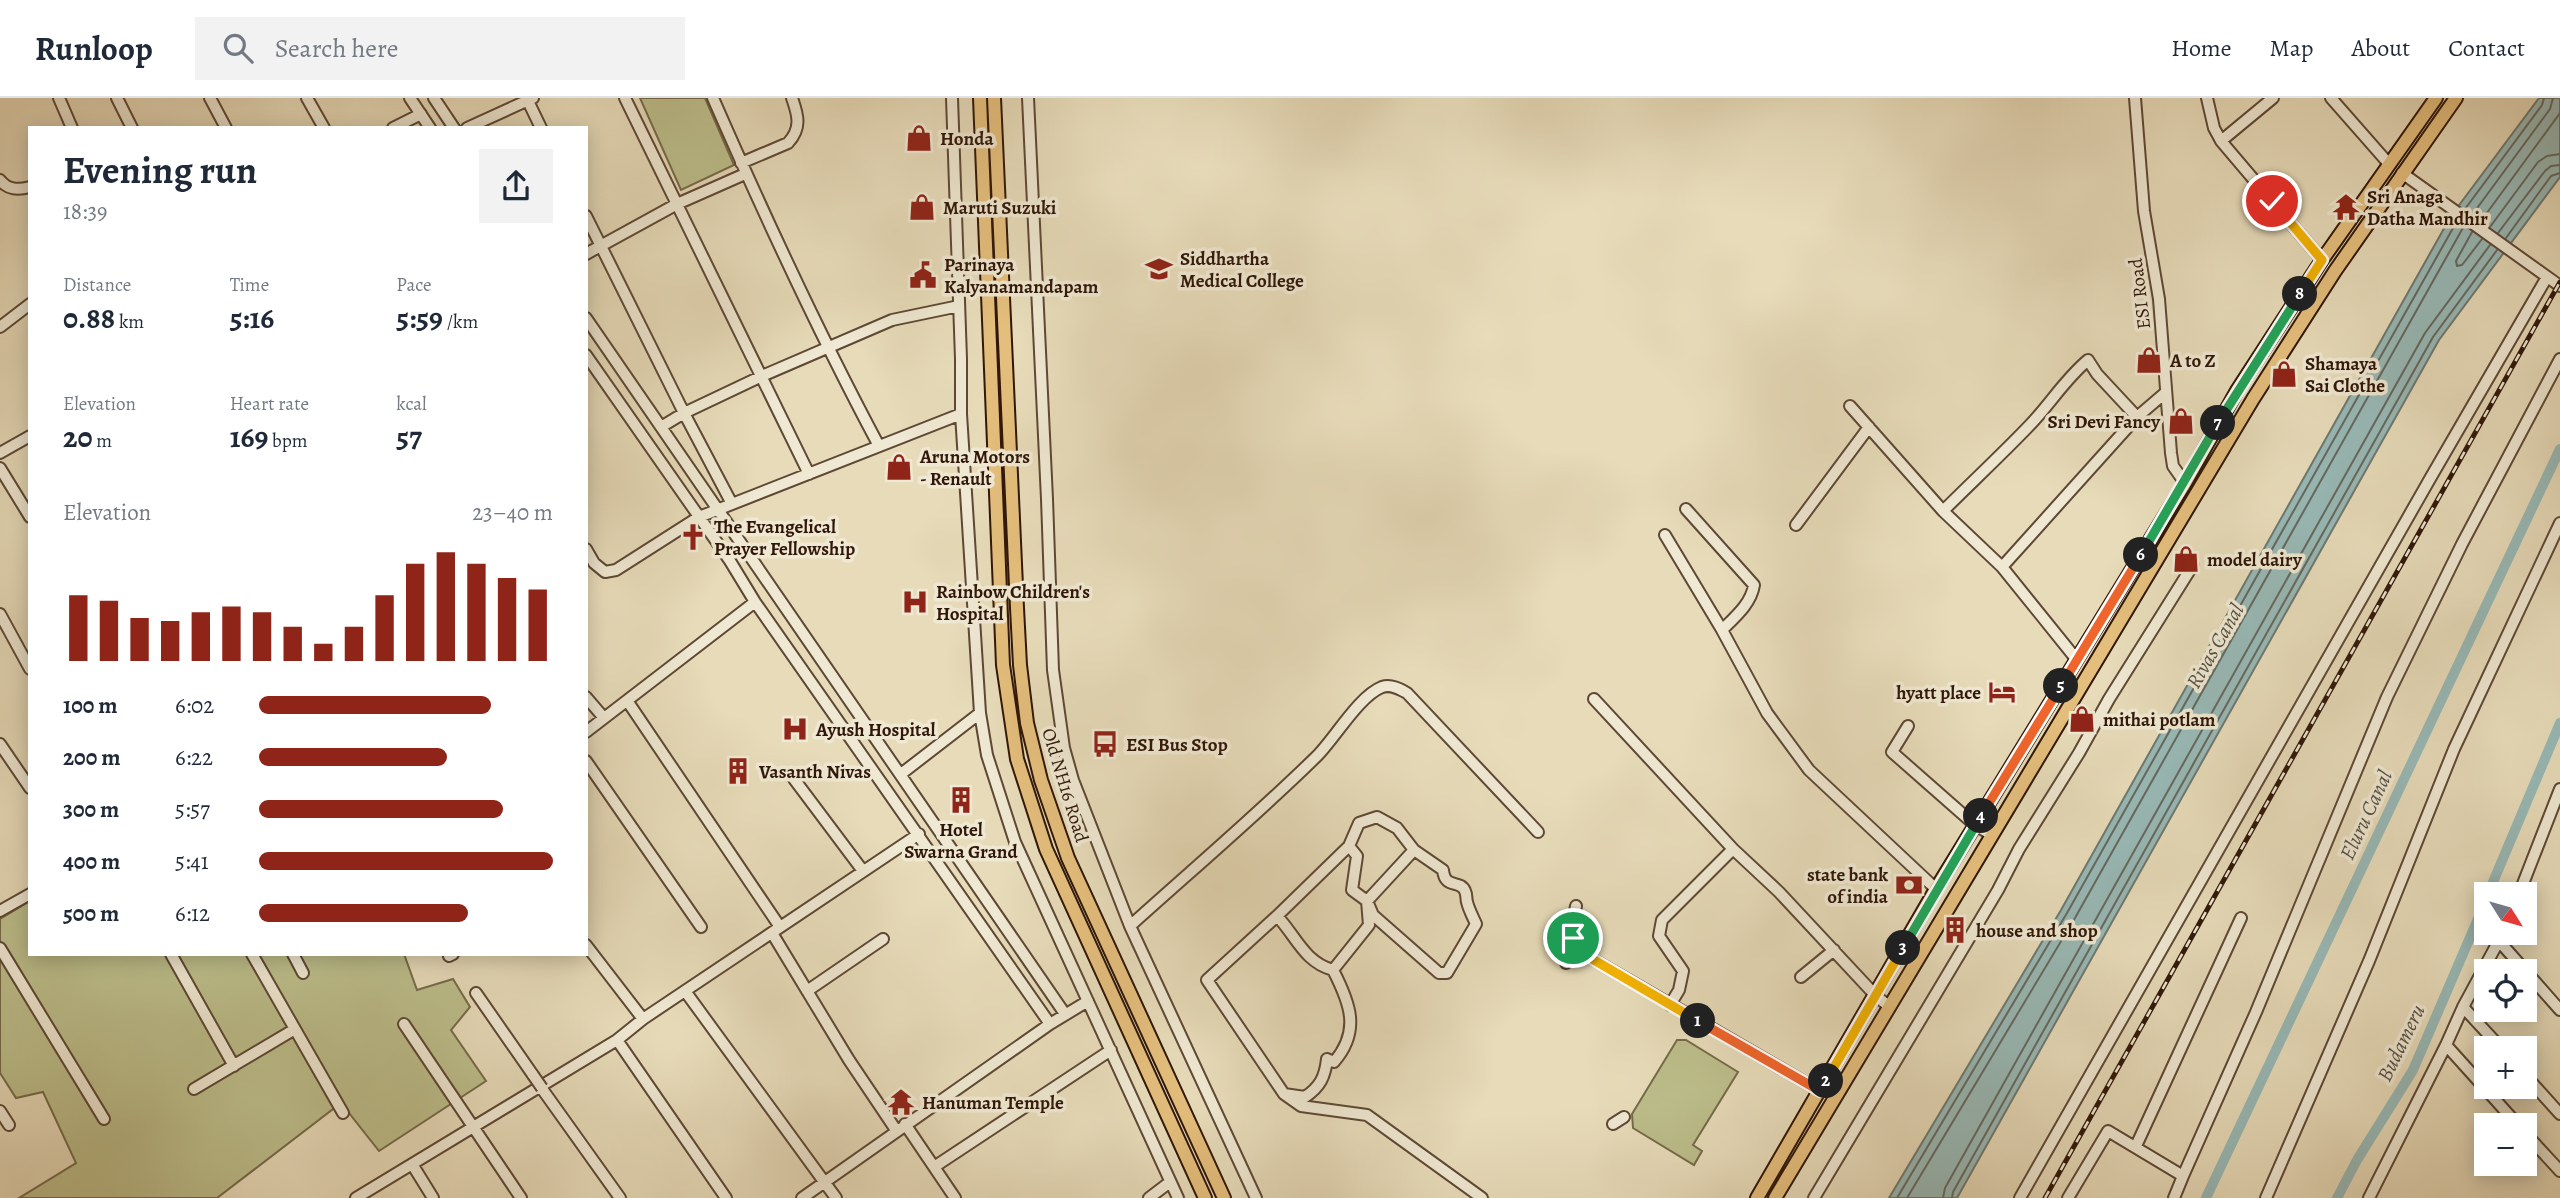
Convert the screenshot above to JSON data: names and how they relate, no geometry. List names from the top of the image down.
{
  "streets": {
    "main road": ["Old NH16 Road"],
    "street": ["ESI Road"]
  },
  "water": ["Rivas Canal", "Eluru Canal", "Budameru"],
  "places": {
    "shop": [
      "Honda",
      "Maruti Suzuki",
      "A to Z",
      "Shamaya Sai Clothe",
      "Sri Devi Fancy",
      "Aruna Motors - Renault",
      "model dairy",
      "mithai potlam"
    ],
    "temple": ["Sri Anaga Datha Mandhir", "Hanuman Temple"],
    "school or university": ["Siddhartha Medical College"],
    "public building": ["Parinaya Kalyanamandapam"],
    "church": ["The Evangelical Prayer Fellowship"],
    "hospital": ["Rainbow Children's Hospital", "Ayush Hospital"],
    "hotel": ["hyatt place"],
    "bus stop": ["ESI Bus Stop"],
    "building": ["Vasanth Nivas", "Hotel Swarna Grand", "house and shop"],
    "bank": ["state bank of india"]
  },
  "north": "bottom right",
  "page": {
    "header": "Runloop",
    "search": "Search here",
    "nav": [
      "Home",
      "Map",
      "About",
      "Contact"
    ],
    "heading": ["Evening run", "18:39"],
    "stats": [
      ["Distance", "0.88 km"],
      ["Time", "5:16"],
      ["Pace", "5:59 /km"],
      ["Elevation", "20 m"],
      ["Heart rate", "169 bpm"],
      ["kcal", "57"]
    ],
    "pins": [
      "8",
      "7",
      "6",
      "5",
      "4",
      "3",
      "1",
      "2"
    ],
    "chart": ["Elevation", "23–40 m"],
    "list": [
      {
        "name": "100 m",
        "note": "6:02"
      },
      {
        "name": "200 m",
        "note": "6:22"
      },
      {
        "name": "300 m",
        "note": "5:57"
      },
      {
        "name": "400 m",
        "note": "5:41"
      },
      {
        "name": "500 m",
        "note": "6:12"
      }
    ],
    "map_buttons": ["+", "−"]
  }
}
